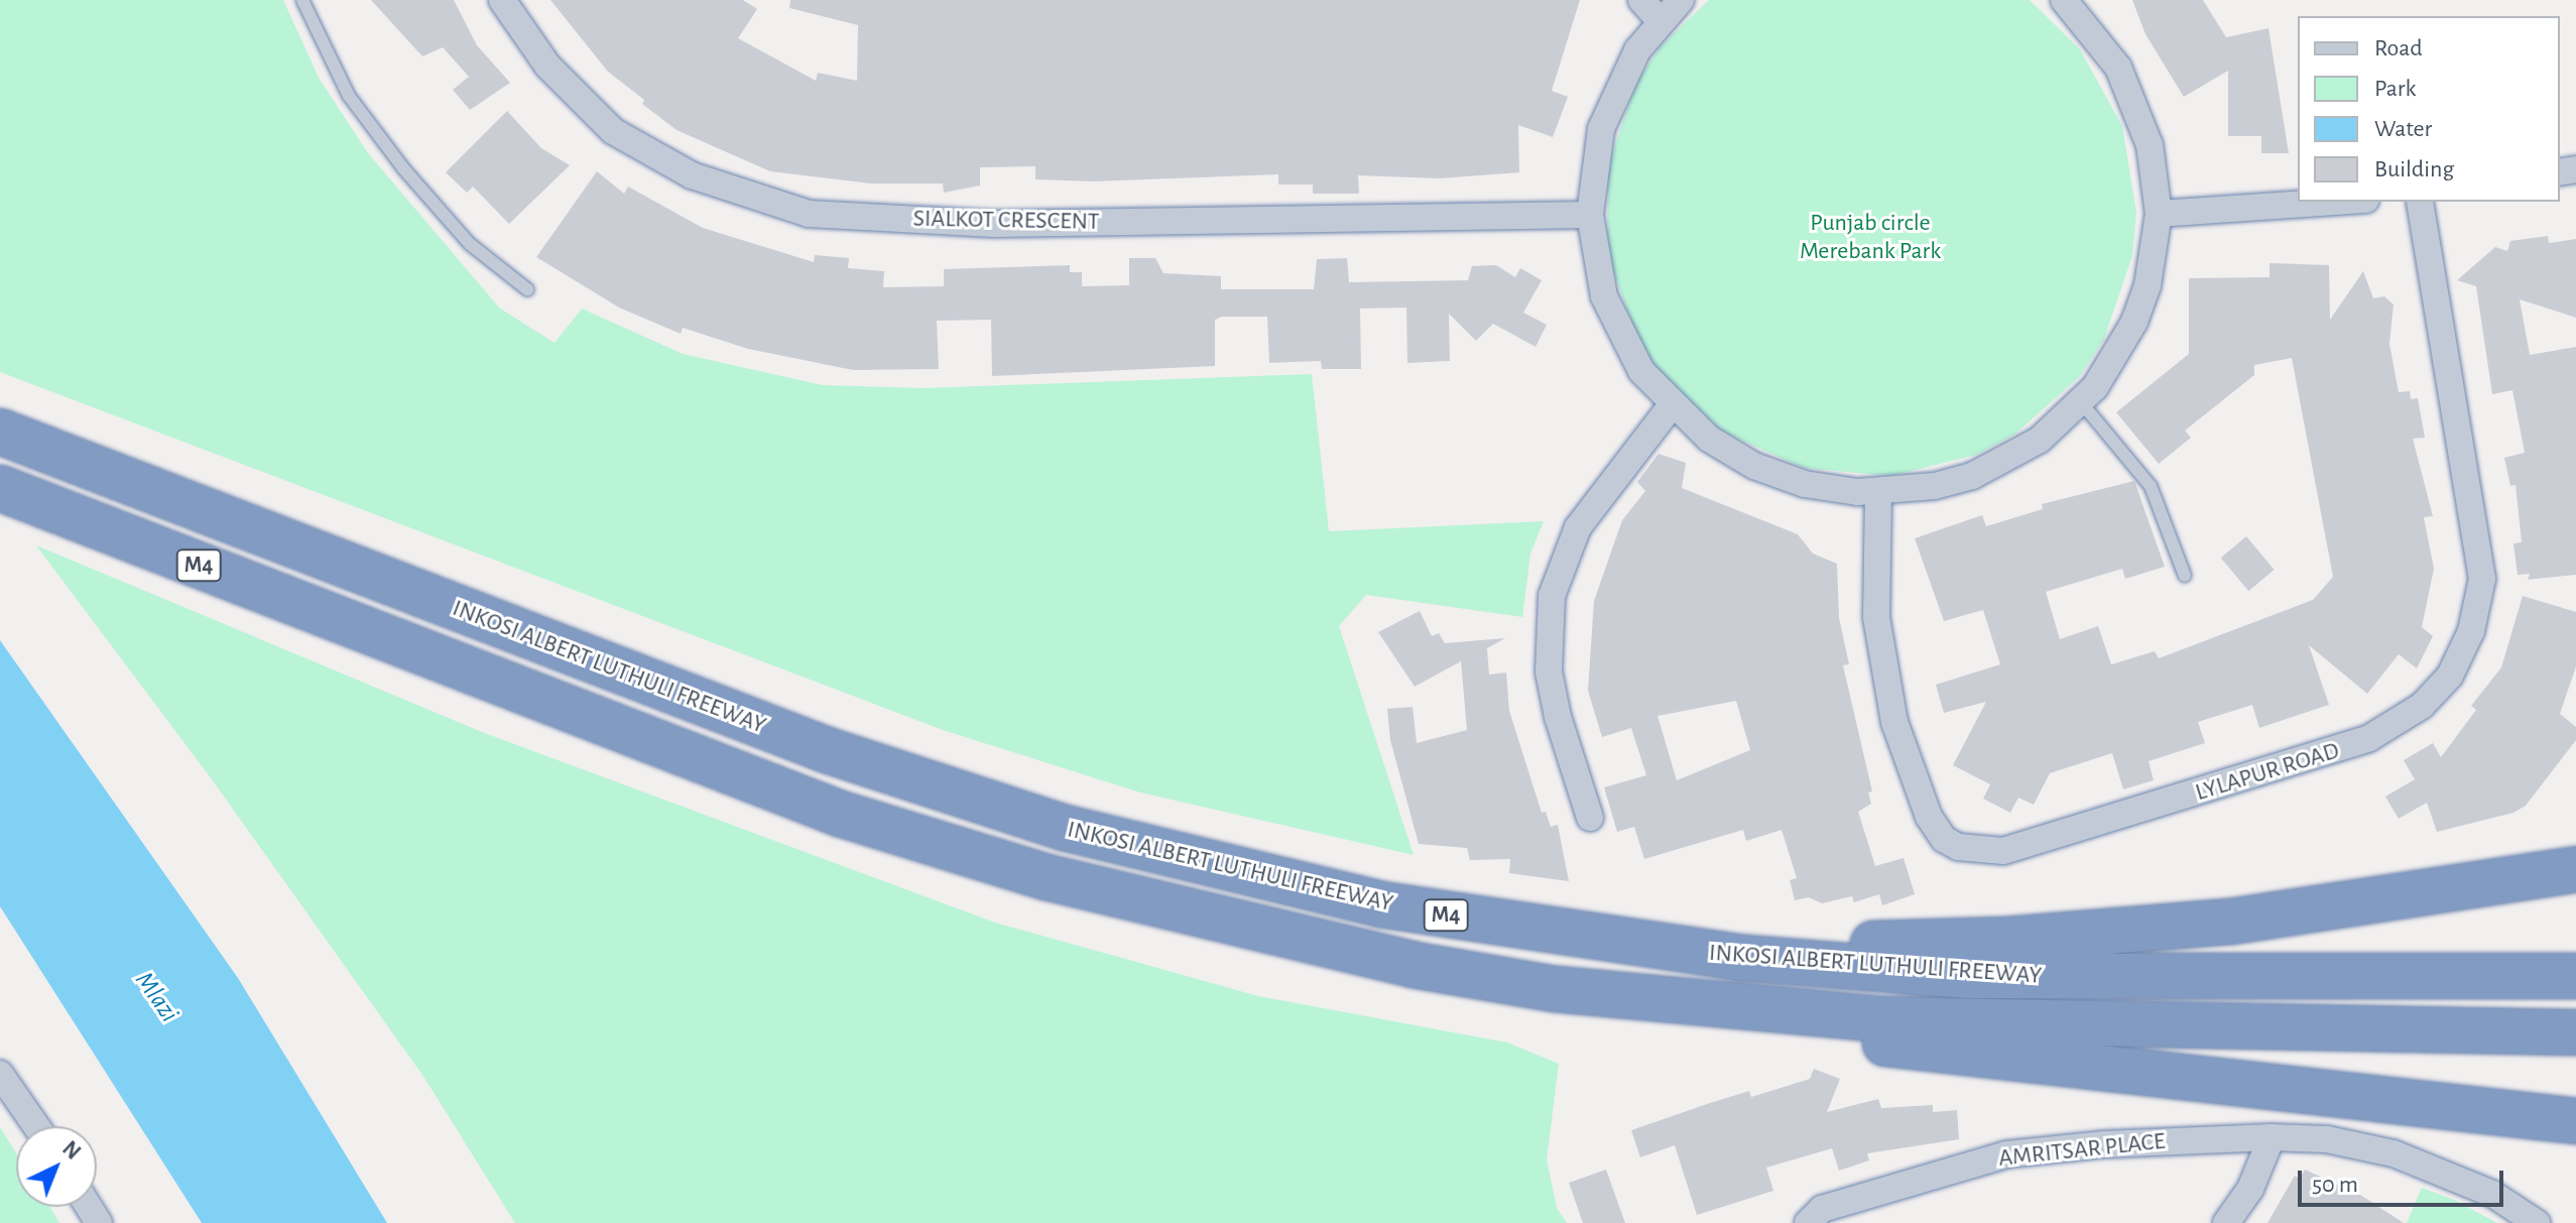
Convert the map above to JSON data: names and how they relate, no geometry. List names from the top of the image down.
{
  "streets": {
    "highway": ["M4", "INKOSI ALBERT LUTHULI FREEWAY"],
    "street": ["SIALKOT CRESCENT", "LYLAPUR ROAD", "AMRITSAR PLACE"]
  },
  "water": ["Mlazi"],
  "parks": ["Punjab circle Merebank Park"],
  "legend": [
    "Road",
    "Park",
    "Water",
    "Building"
  ],
  "scale_bar": "50 m",
  "north": "top right"
}
